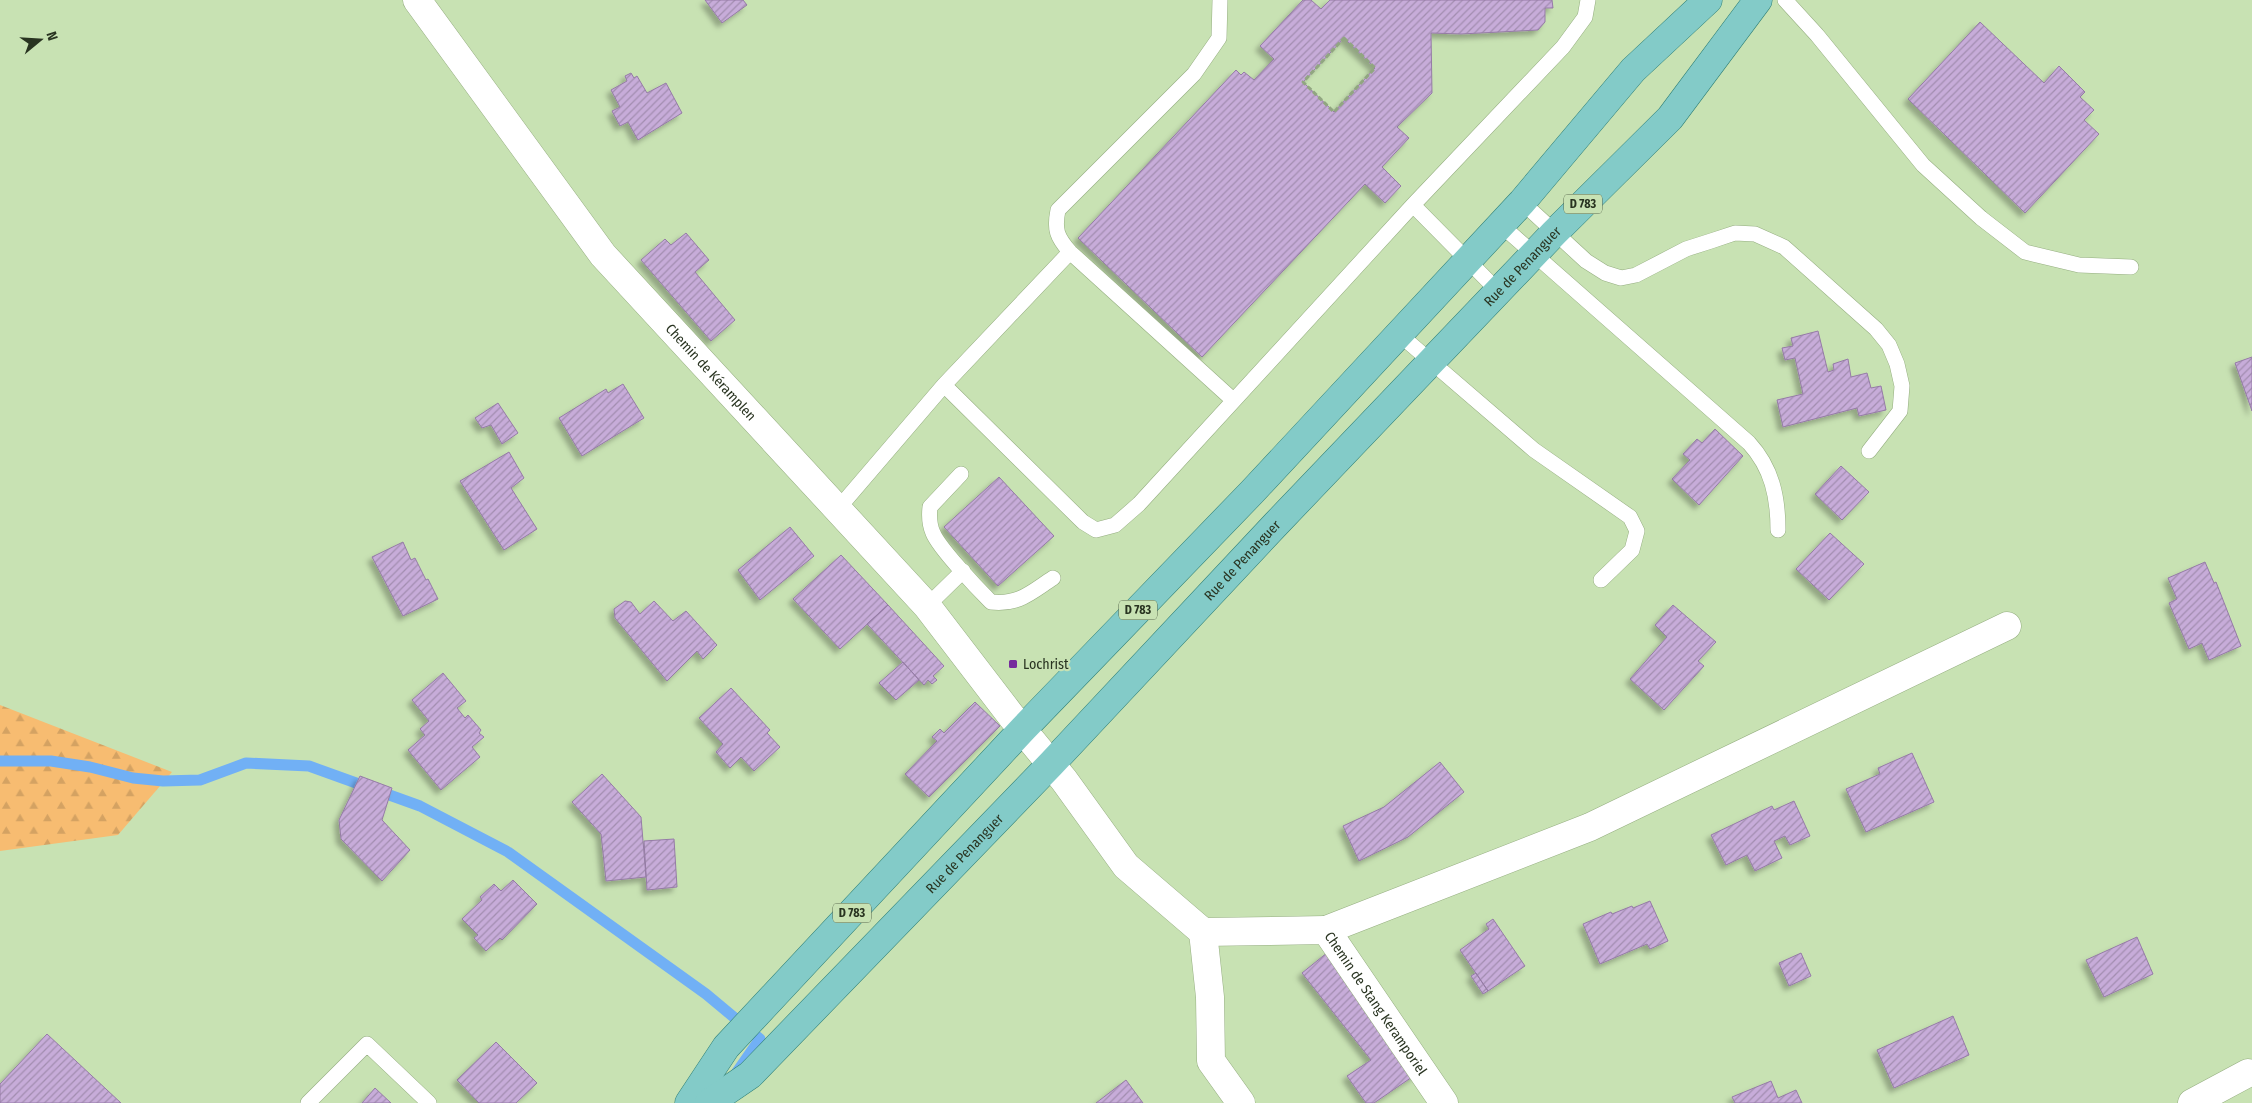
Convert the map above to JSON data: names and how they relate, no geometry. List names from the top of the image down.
{
  "streets": {
    "main road": ["D 783", "Rue de Penanguer"],
    "street": ["Chemin de Kéramplen", "Chemin de Stang Keramporiel"]
  },
  "crossings": [
    ["D 783", "Chemin de Kéramplen"],
    ["Rue de Penanguer", "Chemin de Kéramplen"]
  ],
  "places": {
    "transit": ["Lochrist"]
  },
  "north": "right"
}
